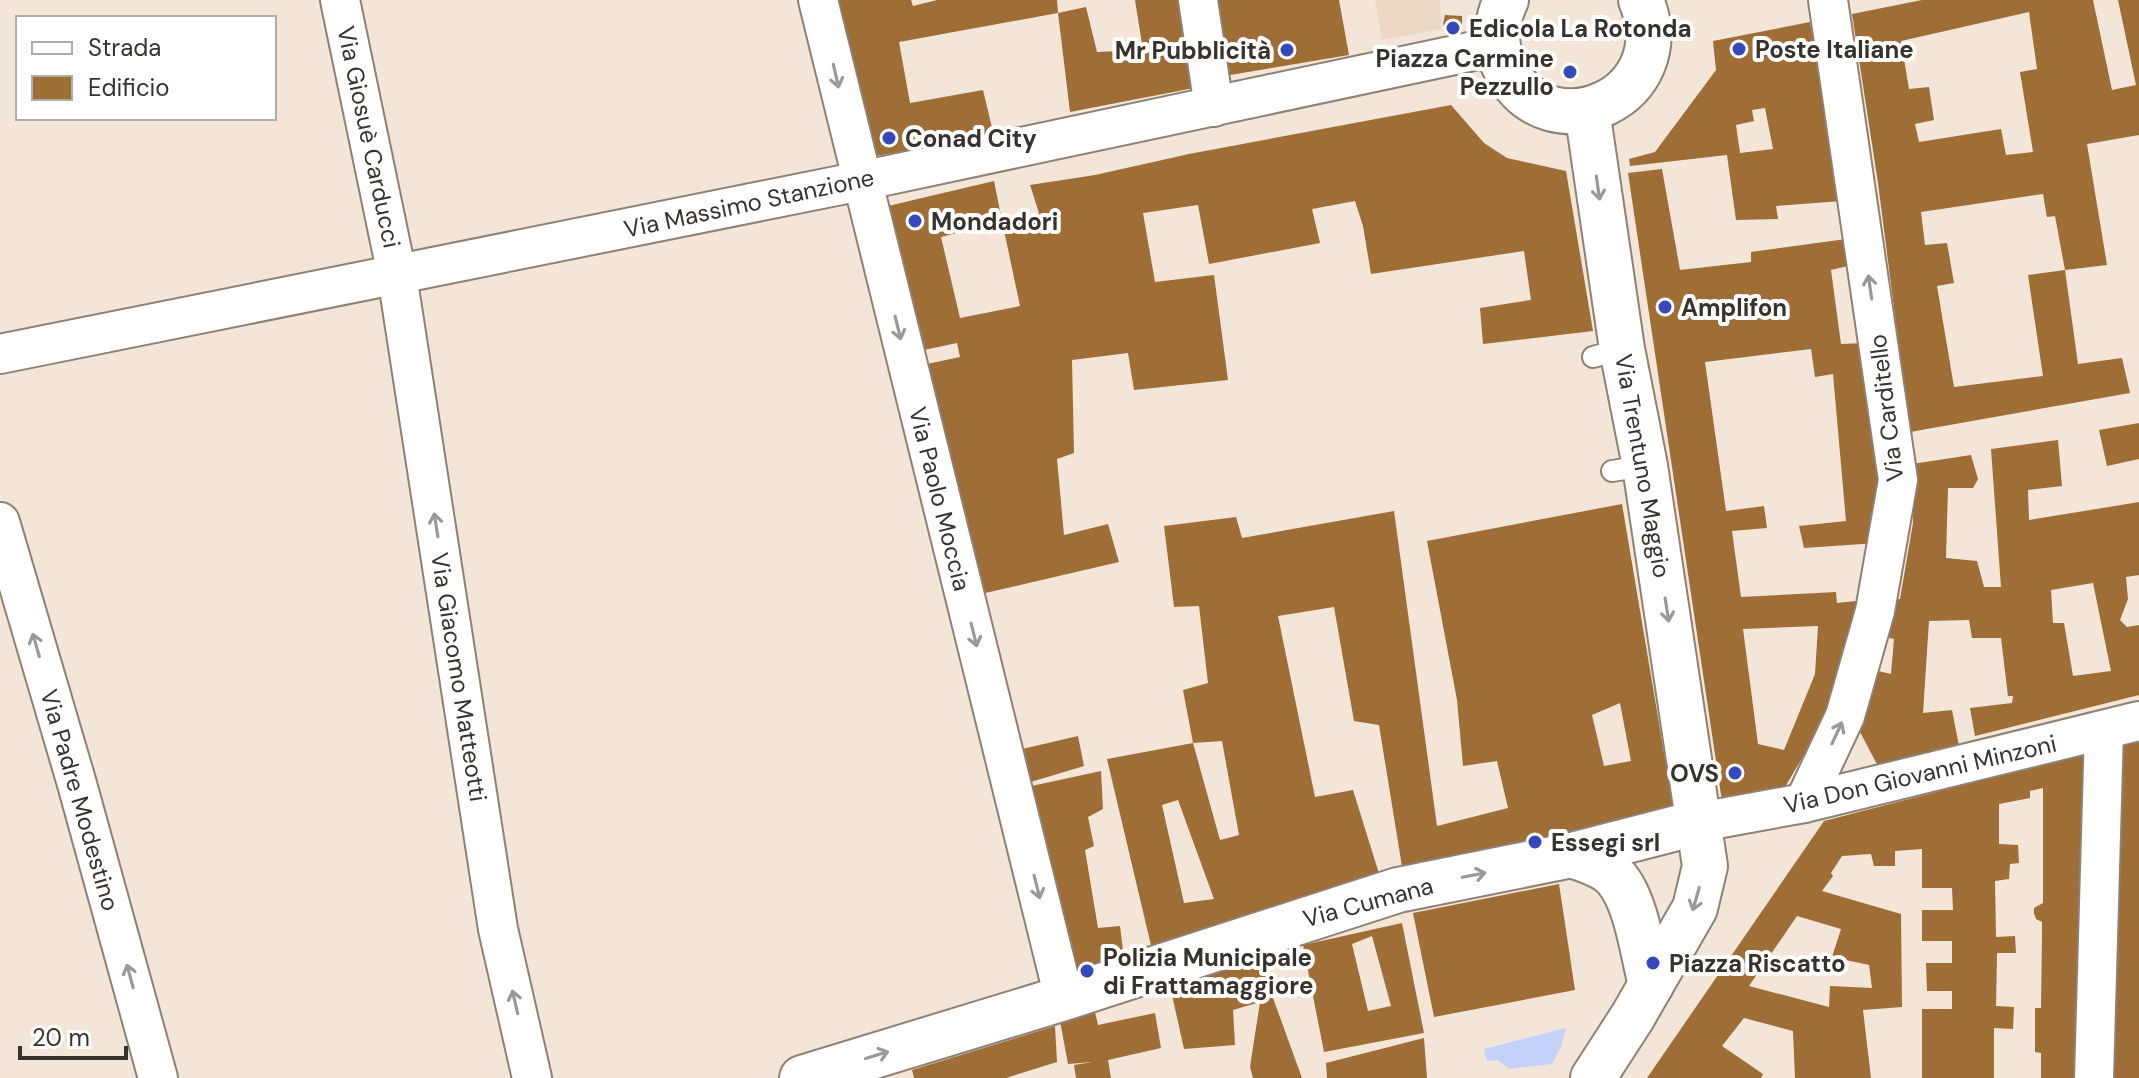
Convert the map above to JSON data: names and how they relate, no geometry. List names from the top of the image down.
{
  "streets": {
    "street": [
      "Via Giosuè Carducci",
      "Via Massimo Stanzione",
      "Via Carditello",
      "Via Trentuno Maggio",
      "Via Paolo Moccia",
      "Via Giacomo Matteotti",
      "Via Don Giovanni Minzoni",
      "Via Padre Modestino",
      "Via Cumana"
    ]
  },
  "crossings": [
    ["Via Giosuè Carducci", "Via Massimo Stanzione"],
    ["Via Giosuè Carducci", "Via Giacomo Matteotti"],
    ["Via Massimo Stanzione", "Via Paolo Moccia"],
    ["Via Massimo Stanzione", "Via Giacomo Matteotti"],
    ["Via Carditello", "Via Don Giovanni Minzoni"],
    ["Via Trentuno Maggio", "Via Don Giovanni Minzoni"],
    ["Via Paolo Moccia", "Via Cumana"]
  ],
  "one_way": [
    "Via Carditello",
    "Via Trentuno Maggio",
    "Via Paolo Moccia",
    "Via Giacomo Matteotti",
    "Via Padre Modestino",
    "Via Cumana"
  ],
  "places": [
    "Edicola La Rotonda",
    "Poste Italiane",
    "Mr Pubblicità",
    "Piazza Carmine Pezzullo",
    "Conad City",
    "Mondadori",
    "Amplifon",
    "OVS",
    "Essegi srl",
    "Piazza Riscatto",
    "Polizia Municipale di Frattamaggiore"
  ],
  "legend": ["Strada", "Edificio"],
  "scale_bar": "20 m"
}
